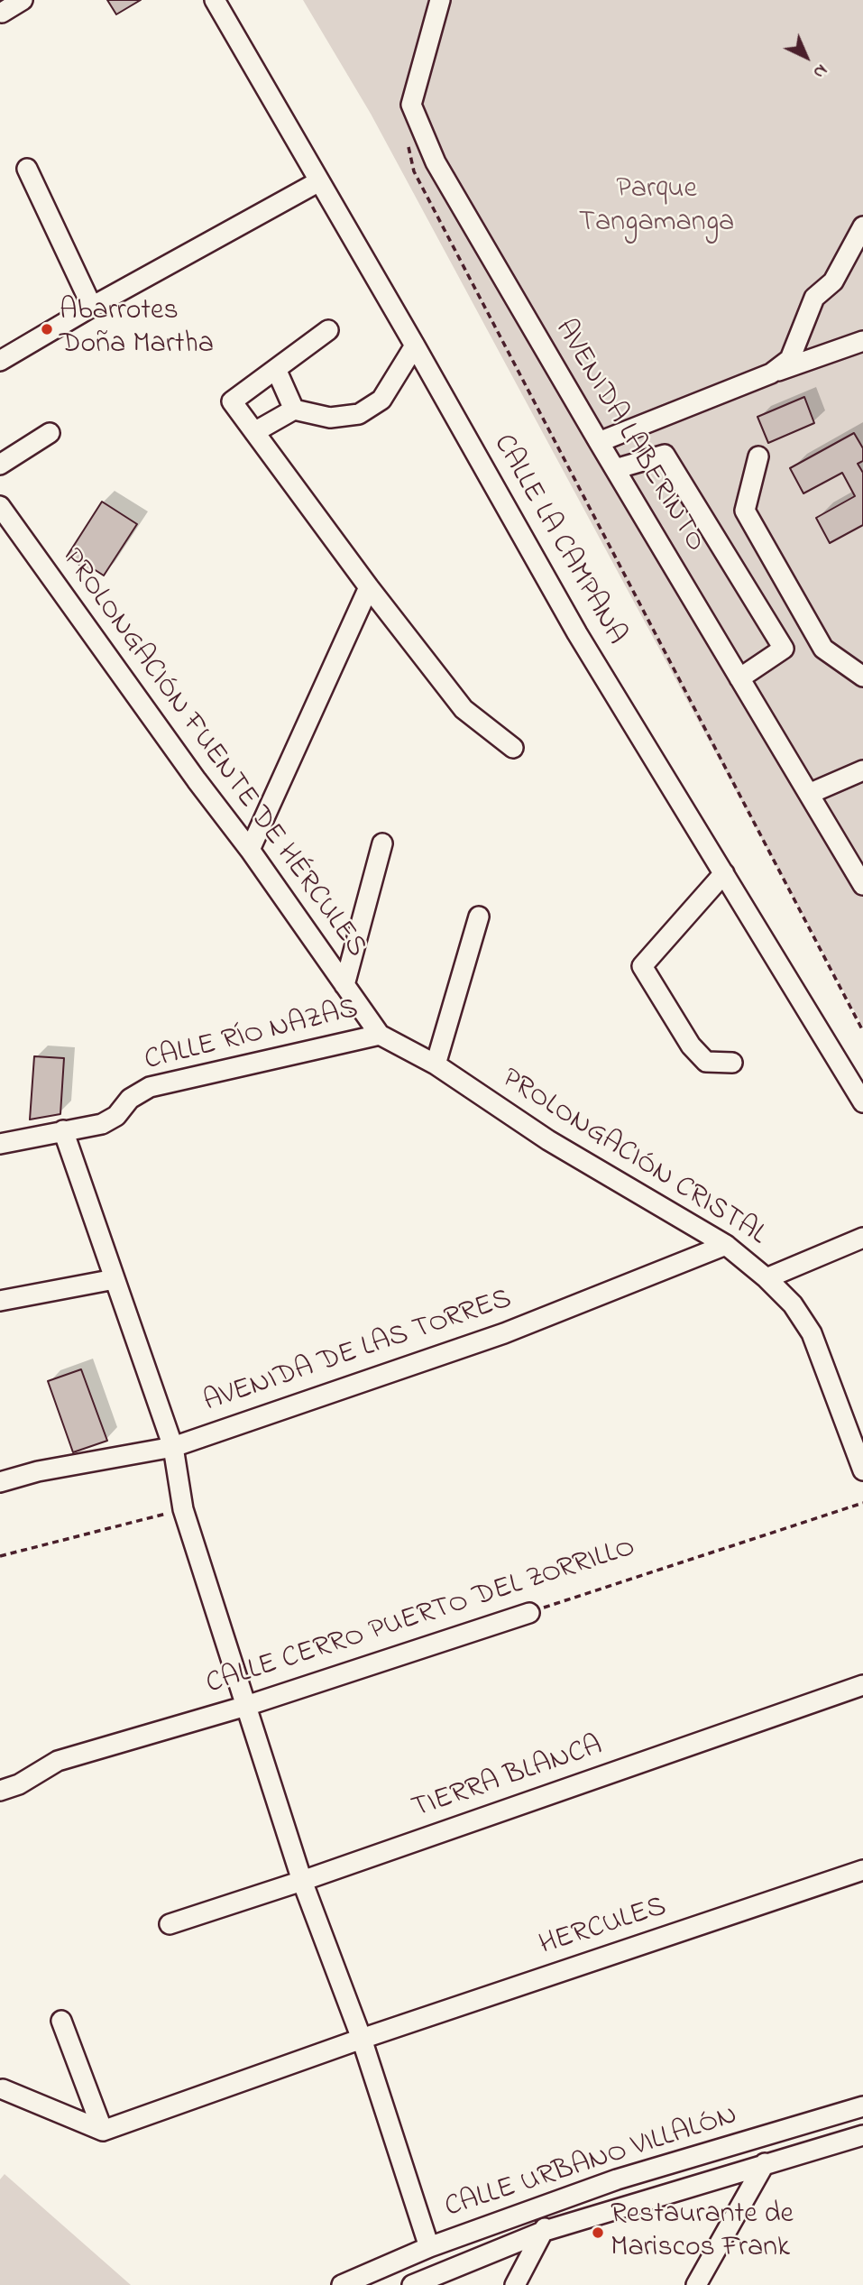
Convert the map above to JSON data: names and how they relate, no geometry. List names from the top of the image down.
{
  "streets": {
    "street": [
      "AVENIDA LABERINTO",
      "CALLE LA CAMPANA",
      "PROLONGACIÓN FUENTE DE HÉRCULES",
      "CALLE RÍO NAZAS",
      "PROLONGACIÓN CRISTAL",
      "AVENIDA DE LAS TORRES",
      "CALLE CERRO PUERTO DEL ZORRILLO",
      "TIERRA BLANCA",
      "HERCULES",
      "CALLE URBANO VILLALÓN"
    ]
  },
  "crossings": [
    ["PROLONGACIÓN FUENTE DE HÉRCULES", "CALLE RÍO NAZAS"],
    ["PROLONGACIÓN FUENTE DE HÉRCULES", "PROLONGACIÓN CRISTAL"],
    ["CALLE RÍO NAZAS", "PROLONGACIÓN CRISTAL"],
    ["PROLONGACIÓN CRISTAL", "AVENIDA DE LAS TORRES"]
  ],
  "parks": ["Parque Tangamanga"],
  "places": ["Abarrotes Doña Martha", "Restaurante de Mariscos Frank"],
  "north": "bottom right"
}
